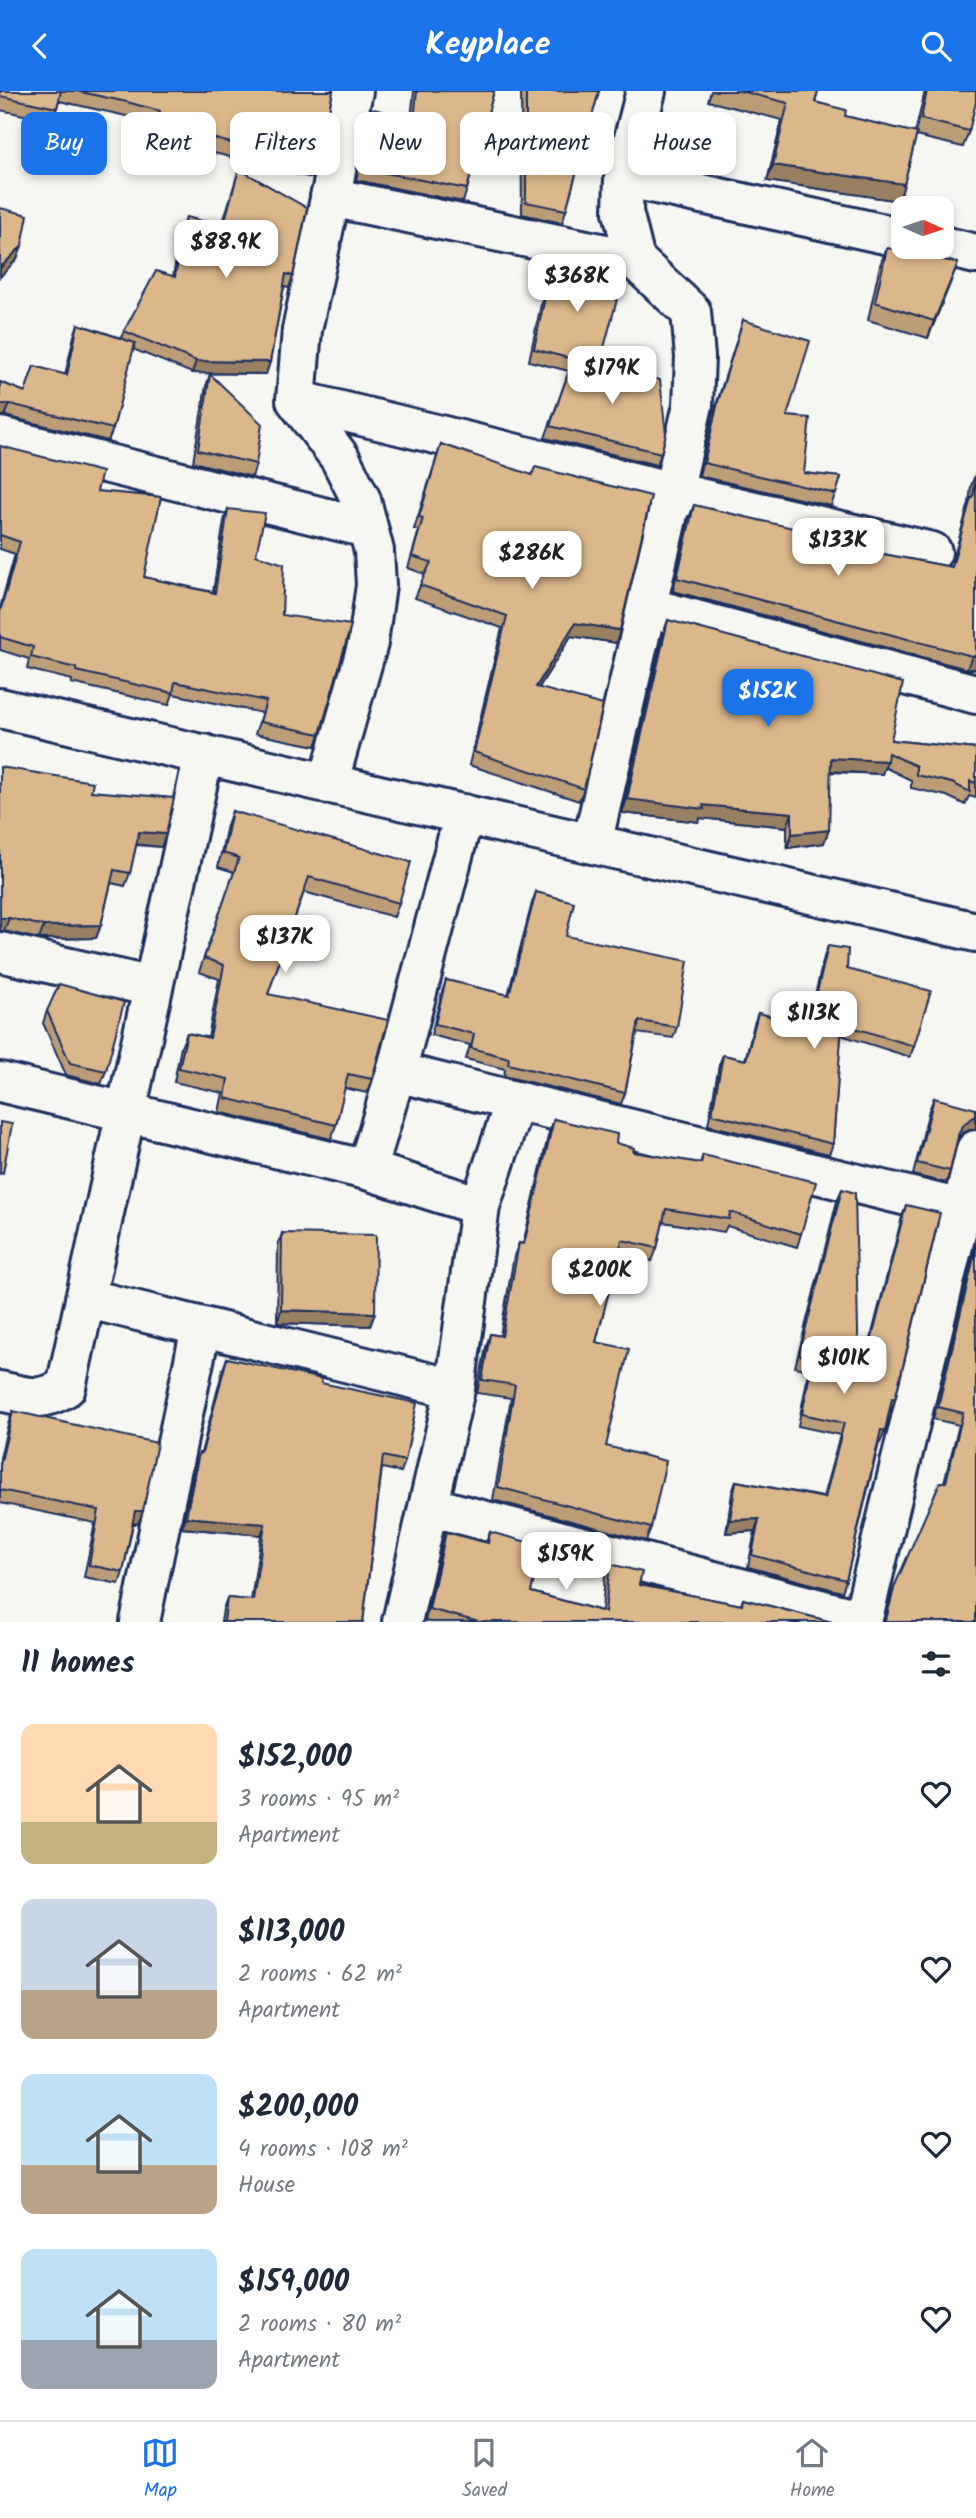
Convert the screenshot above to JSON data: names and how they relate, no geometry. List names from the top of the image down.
{
  "north": "right",
  "page": {
    "header": "Keyplace",
    "chip": [
      "Buy",
      "Rent",
      "Filters",
      "New",
      "Apartment",
      "House"
    ],
    "price": [
      "$88.9K",
      "$368K",
      "$179K",
      "$133K",
      "$286K",
      "$152K",
      "$137K",
      "$113K",
      "$200K",
      "$101K",
      "$159K"
    ],
    "heading": "11 homes",
    "list": [
      {
        "name": "$152,000",
        "note": "3 rooms · 95 m² · Apartment"
      },
      {
        "name": "$113,000",
        "note": "2 rooms · 62 m² · Apartment"
      },
      {
        "name": "$200,000",
        "note": "4 rooms · 108 m² · House"
      },
      {
        "name": "$159,000",
        "note": "2 rooms · 80 m² · Apartment"
      }
    ],
    "tabs": ["Map", "Saved", "Home"]
  }
}
